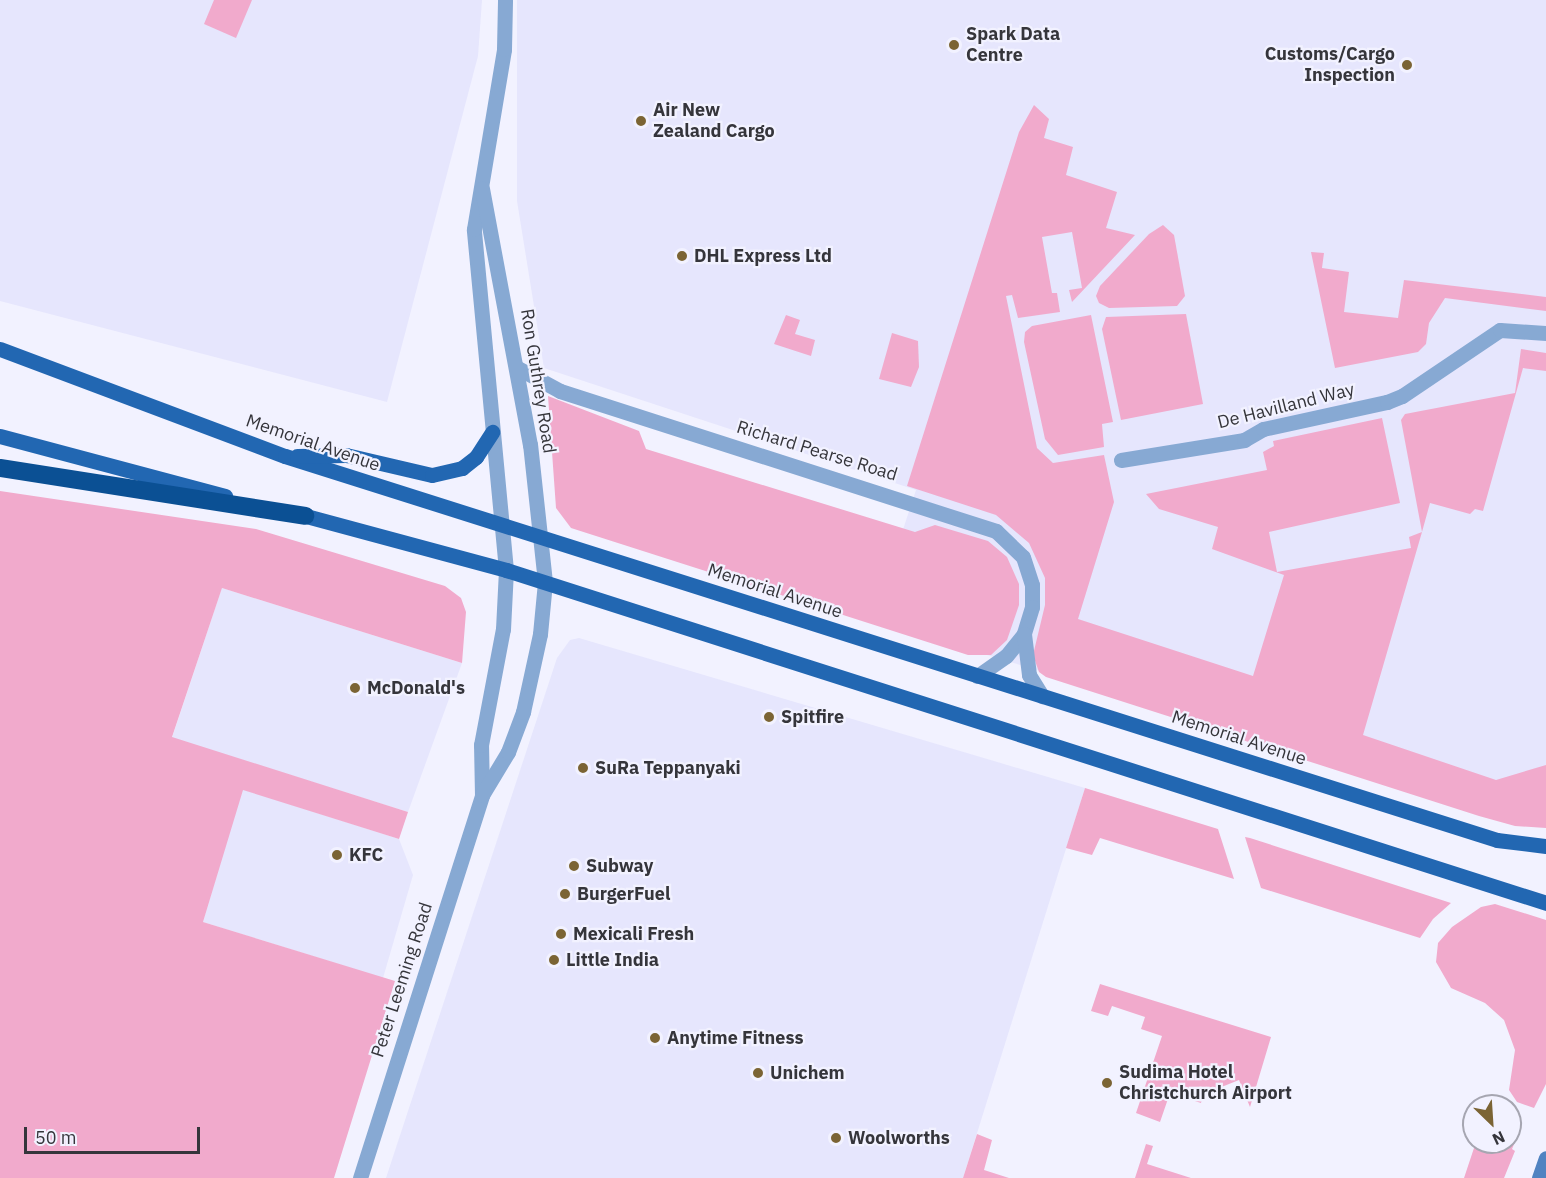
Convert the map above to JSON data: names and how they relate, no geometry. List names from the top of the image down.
{
  "streets": {
    "main road": ["Memorial Avenue"],
    "street": [
      "Ron Guthrey Road",
      "De Havilland Way",
      "Richard Pearse Road",
      "Peter Leeming Road"
    ]
  },
  "crossings": [
    ["Ron Guthrey Road", "Memorial Avenue"],
    ["Ron Guthrey Road", "Richard Pearse Road"],
    ["Ron Guthrey Road", "Peter Leeming Road"],
    ["Memorial Avenue", "Richard Pearse Road"]
  ],
  "places": [
    "Spark Data Centre",
    "Customs/Cargo Inspection",
    "Air New Zealand Cargo",
    "DHL Express Ltd",
    "McDonald's",
    "Spitfire",
    "SuRa Teppanyaki",
    "KFC",
    "Subway",
    "BurgerFuel",
    "Mexicali Fresh",
    "Little India",
    "Anytime Fitness",
    "Unichem",
    "Sudima Hotel Christchurch Airport",
    "Woolworths"
  ],
  "scale_bar": "50 m",
  "north": "bottom right"
}
